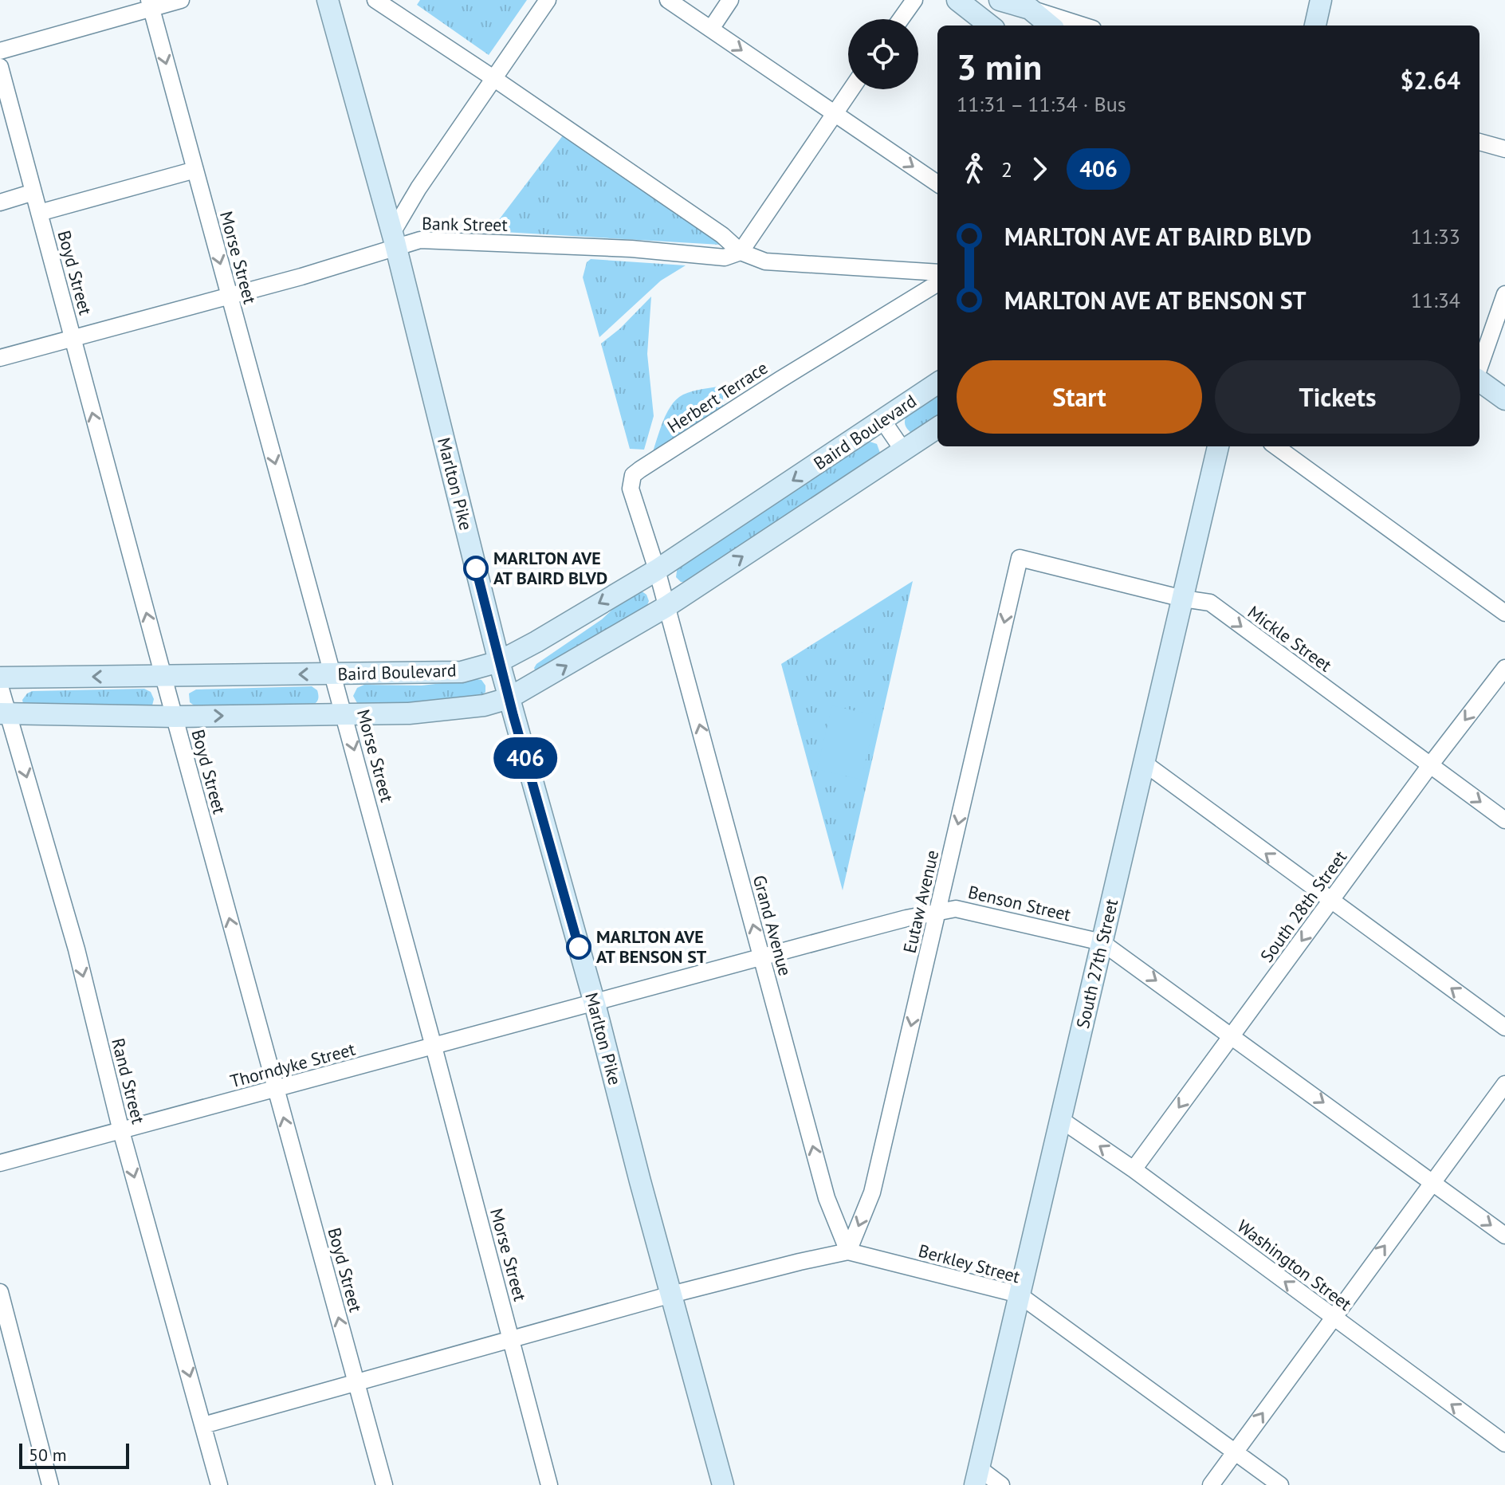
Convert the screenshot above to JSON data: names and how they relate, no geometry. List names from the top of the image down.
{
  "streets": {
    "main road": ["Baird Boulevard", "Marlton Pike", "South 27th Street"],
    "street": [
      "Bank Street",
      "Morse Street",
      "Boyd Street",
      "Herbert Terrace",
      "Mickle Street",
      "Eutaw Avenue",
      "Benson Street",
      "South 28th Street",
      "Grand Avenue",
      "Thorndyke Street",
      "Rand Street",
      "Berkley Street",
      "Washington Street"
    ]
  },
  "crossings": [
    ["Bank Street", "Morse Street"],
    ["Bank Street", "Boyd Street"],
    ["Bank Street", "Marlton Pike"],
    ["Morse Street", "Baird Boulevard"],
    ["Morse Street", "Thorndyke Street"],
    ["Morse Street", "Berkley Street"],
    ["Boyd Street", "Baird Boulevard"],
    ["Boyd Street", "Thorndyke Street"],
    ["Boyd Street", "Berkley Street"],
    ["Herbert Terrace", "Baird Boulevard"],
    ["Herbert Terrace", "Grand Avenue"],
    ["Baird Boulevard", "Marlton Pike"],
    ["Baird Boulevard", "Grand Avenue"],
    ["Baird Boulevard", "Rand Street"],
    ["Marlton Pike", "Benson Street"],
    ["Marlton Pike", "Thorndyke Street"],
    ["Marlton Pike", "Berkley Street"],
    ["Mickle Street", "Eutaw Avenue"],
    ["Mickle Street", "South 28th Street"],
    ["Mickle Street", "South 27th Street"],
    ["Eutaw Avenue", "Benson Street"],
    ["Eutaw Avenue", "Grand Avenue"],
    ["Eutaw Avenue", "Berkley Street"],
    ["Benson Street", "South 28th Street"],
    ["Benson Street", "Grand Avenue"],
    ["Benson Street", "South 27th Street"],
    ["Benson Street", "Thorndyke Street"],
    ["South 28th Street", "Washington Street"],
    ["Grand Avenue", "Berkley Street"],
    ["South 27th Street", "Berkley Street"],
    ["South 27th Street", "Washington Street"],
    ["Thorndyke Street", "Rand Street"],
    ["Rand Street", "Berkley Street"]
  ],
  "one_way": [
    "Morse Street",
    "Boyd Street",
    "Mickle Street",
    "Eutaw Avenue",
    "Benson Street",
    "South 28th Street",
    "Grand Avenue",
    "Rand Street",
    "Washington Street"
  ],
  "places": ["MARLTON AVE AT BAIRD BLVD", "MARLTON AVE AT BENSON ST"],
  "lines": ["bus line 406"],
  "scale_bar": "50 m",
  "page": {
    "on_map": "406",
    "heading": ["3 min", "11:31 – 11:34 · Bus", "$2.64"],
    "legs": ["2", "406"],
    "list": [
      {
        "name": "MARLTON AVE AT BAIRD BLVD",
        "value": "11:33"
      },
      {
        "name": "MARLTON AVE AT BENSON ST",
        "value": "11:34"
      }
    ],
    "buttons": ["Start", "Tickets"],
    "scale": "50 m"
  }
}
